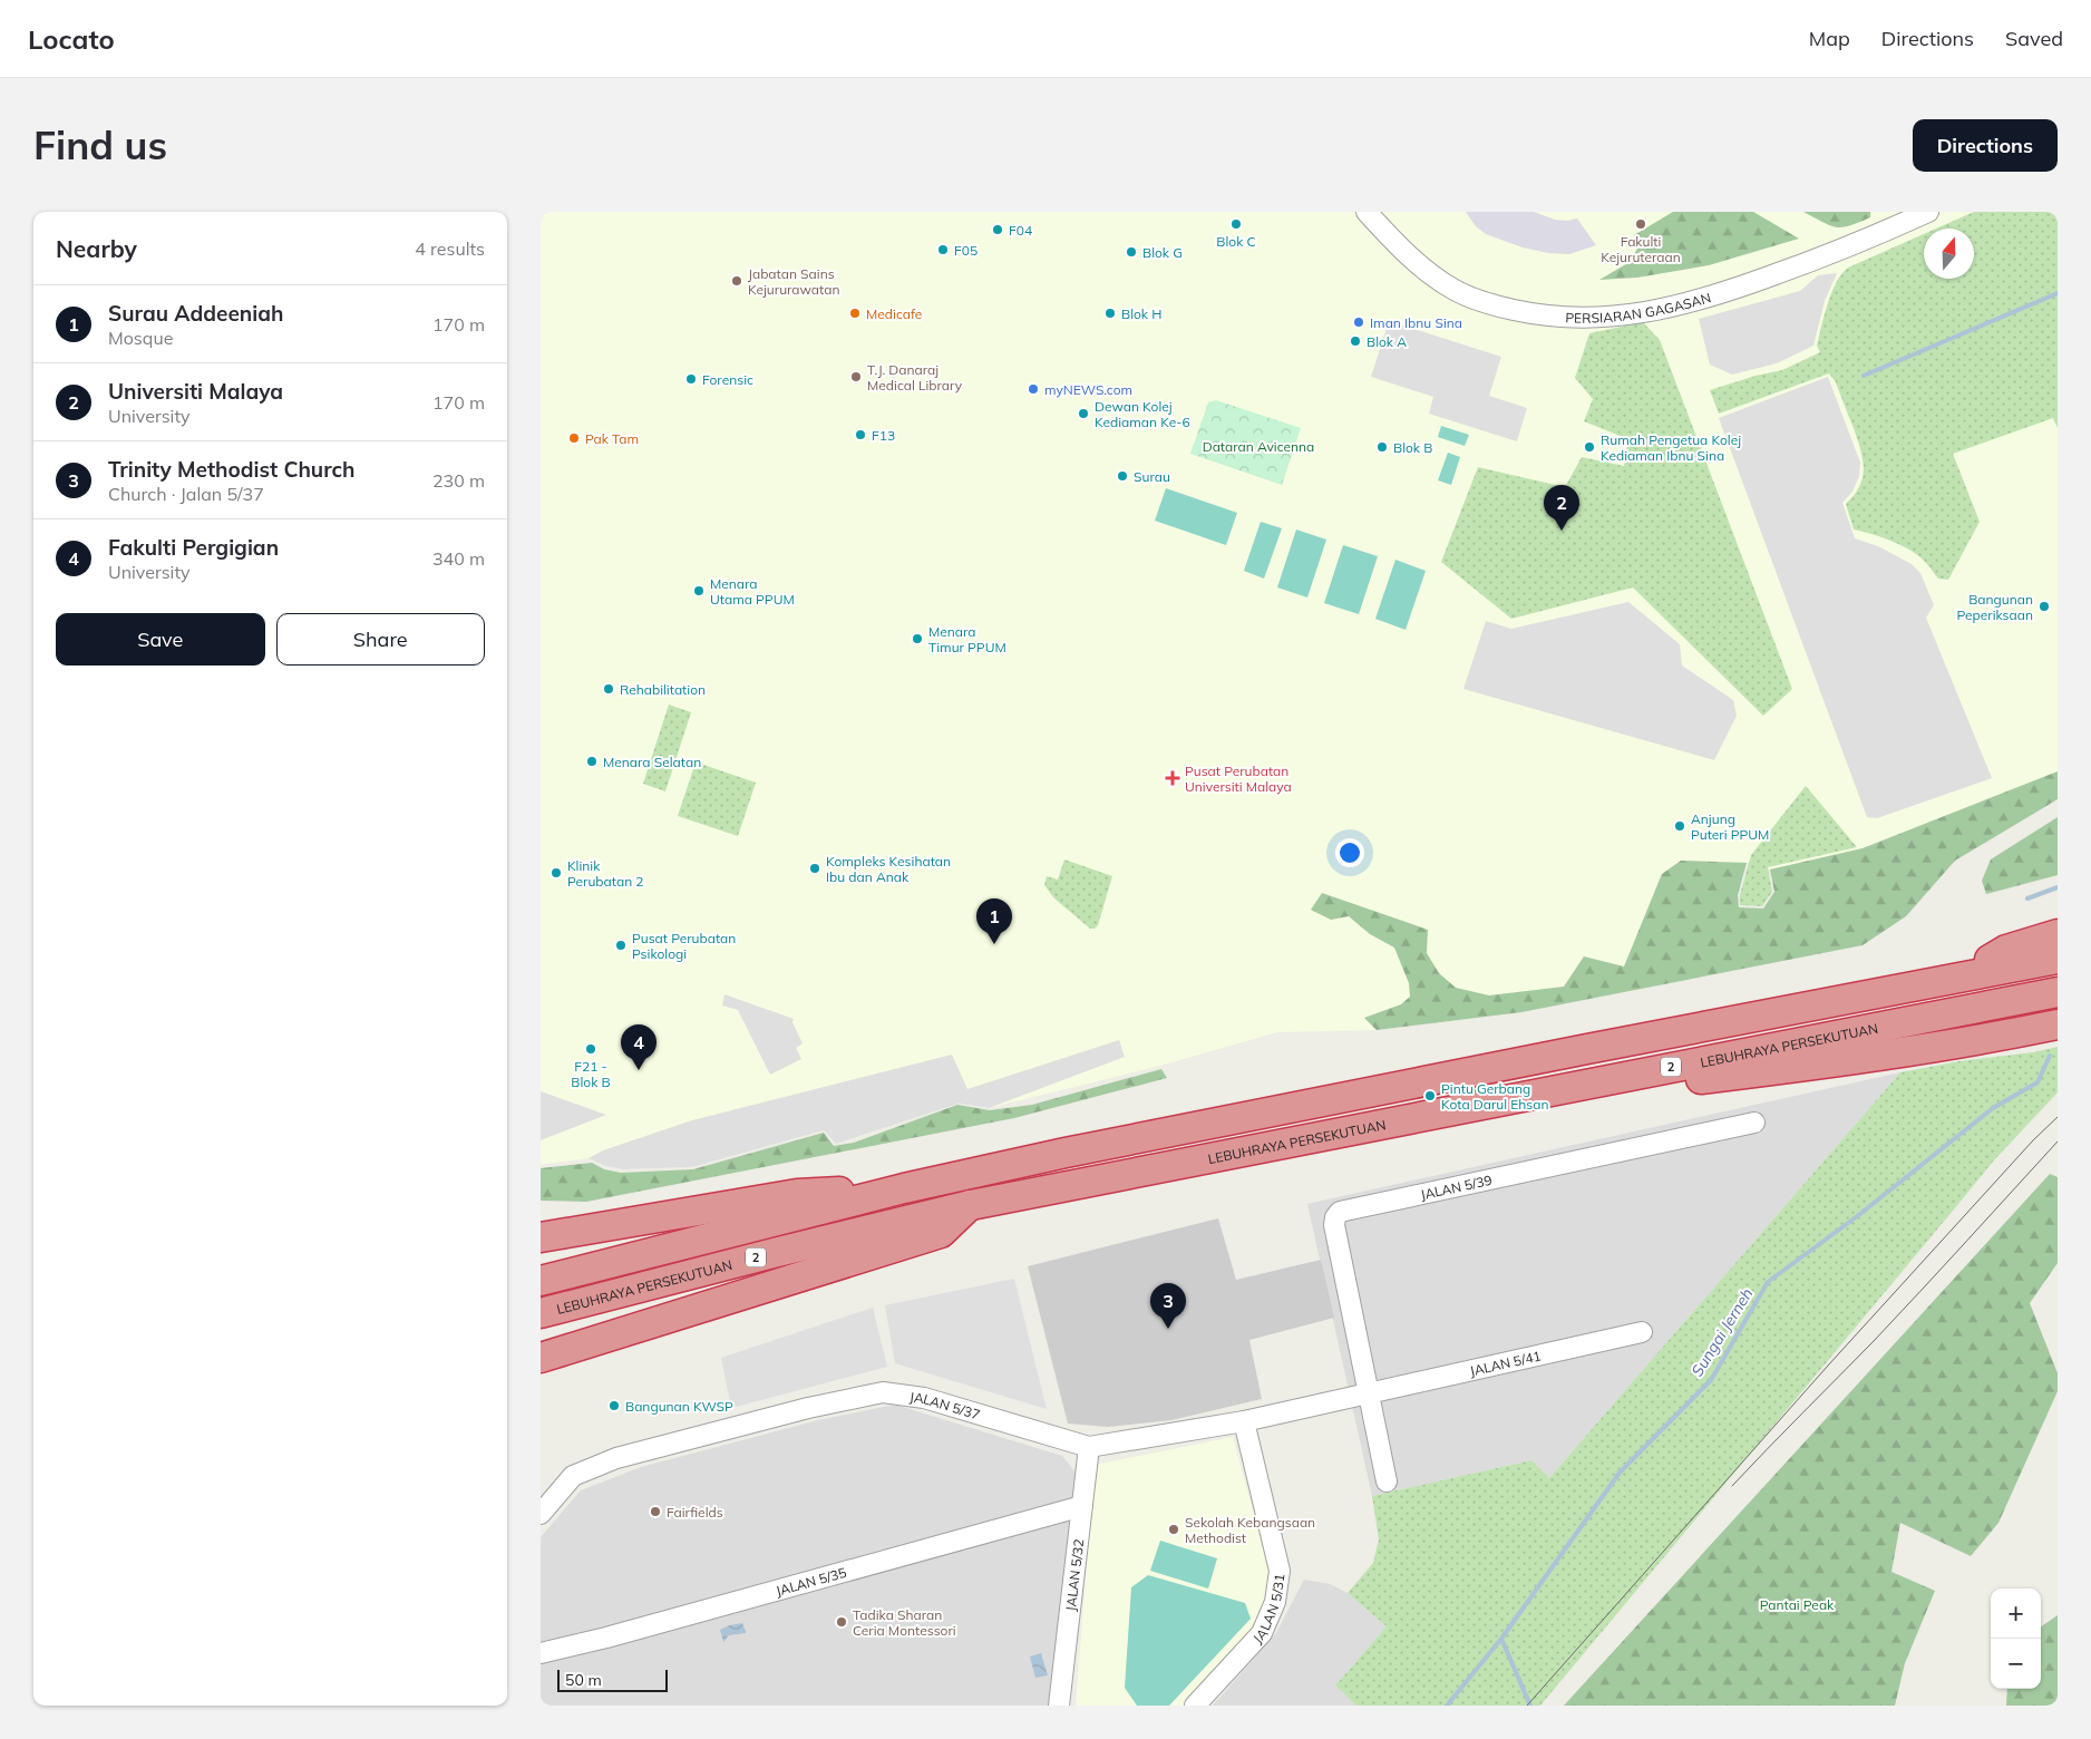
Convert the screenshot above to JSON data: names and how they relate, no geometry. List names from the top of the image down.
{
  "streets": {
    "highway": ["LEBUHRAYA PERSEKUTUAN", "2"],
    "street": [
      "PERSIARAN GAGASAN",
      "JALAN 5/39",
      "JALAN 5/41",
      "JALAN 5/37",
      "JALAN 5/32",
      "JALAN 5/35",
      "JALAN 5/31"
    ]
  },
  "crossings": [
    ["JALAN 5/39", "JALAN 5/41"],
    ["JALAN 5/39", "JALAN 5/37"],
    ["JALAN 5/41", "JALAN 5/37"],
    ["JALAN 5/37", "JALAN 5/32"],
    ["JALAN 5/37", "JALAN 5/31"],
    ["JALAN 5/32", "JALAN 5/35"]
  ],
  "water": ["Sungai Jerneh"],
  "parks": ["Dataran Avicenna", "Pantai Peak"],
  "places": {
    "other": [
      "Blok C",
      "Fakulti Kejuruteraan",
      "F04",
      "F05",
      "Blok G",
      "Jabatan Sains Kejururawatan",
      "Medicafe",
      "Blok H",
      "Iman Ibnu Sina",
      "Blok A",
      "T.J. Danaraj Medical Library",
      "Forensic",
      "myNEWS.com",
      "Dewan Kolej Kediaman Ke-6",
      "F13",
      "Pak Tam",
      "Blok B",
      "Rumah Pengetua Kolej Kediaman Ibnu Sina",
      "Surau",
      "Menara Utama PPUM",
      "Bangunan Peperiksaan",
      "Menara Timur PPUM",
      "Rehabilitation",
      "Menara Selatan",
      "Anjung Puteri PPUM",
      "Kompleks Kesihatan Ibu dan Anak",
      "Klinik Perubatan 2",
      "Pusat Perubatan Psikologi",
      "F21 - Blok B",
      "Pintu Gerbang Kota Darul Ehsan",
      "Bangunan KWSP",
      "Fairfields",
      "Sekolah Kebangsaan Methodist",
      "Tadika Sharan Ceria Montessori"
    ],
    "health": ["Pusat Perubatan Universiti Malaya"]
  },
  "scale_bar": "50 m",
  "north": "top",
  "page": {
    "header": "Locato",
    "nav": ["Map", "Directions", "Saved"],
    "buttons": [
      "Directions",
      ["Save", "Share"]
    ],
    "title": "Find us",
    "heading": ["Nearby", "4 results"],
    "list": [
      {
        "mark": "1",
        "name": "Surau Addeeniah",
        "note": "Mosque",
        "value": "170 m"
      },
      {
        "mark": "2",
        "name": "Universiti Malaya",
        "note": "University",
        "value": "170 m"
      },
      {
        "mark": "3",
        "name": "Trinity Methodist Church",
        "note": "Church · Jalan 5/37",
        "value": "230 m"
      },
      {
        "mark": "4",
        "name": "Fakulti Pergigian",
        "note": "University",
        "value": "340 m"
      }
    ],
    "pins": [
      "2",
      "1",
      "4",
      "3"
    ],
    "map_buttons": ["+", "−"],
    "scale": "50 m"
  }
}
